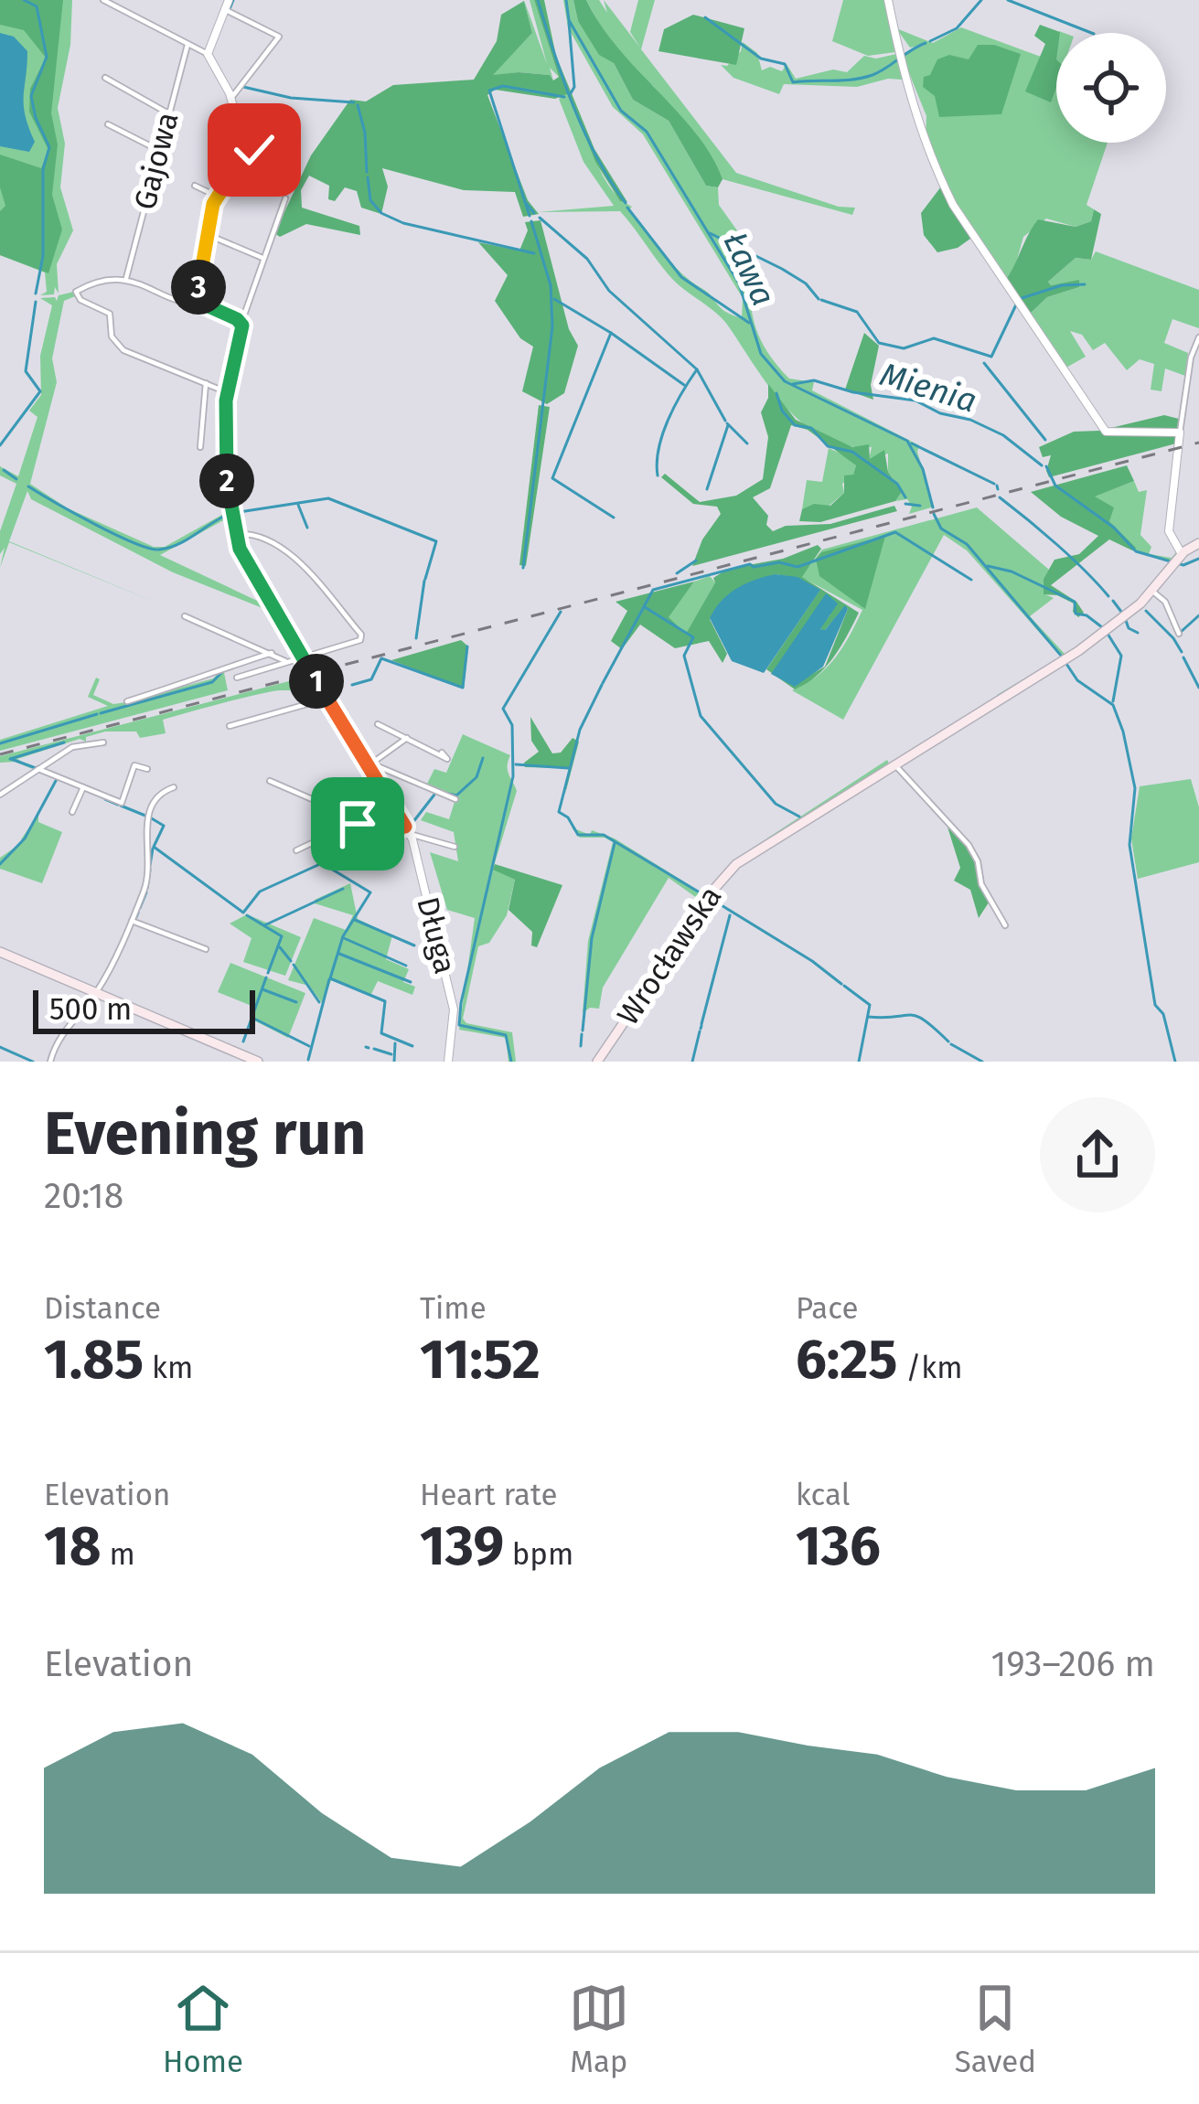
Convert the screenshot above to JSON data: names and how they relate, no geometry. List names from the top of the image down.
{
  "streets": {
    "main road": ["Wrocławska"],
    "street": ["Gajowa", "Długa"]
  },
  "water": ["Ława", "Mienia"],
  "scale_bar": "500 m",
  "page": {
    "pins": ["3", "2", "1"],
    "scale": "500 m",
    "heading": ["Evening run", "20:18"],
    "stats": [
      ["Distance", "1.85 km"],
      ["Time", "11:52"],
      ["Pace", "6:25 /km"],
      ["Elevation", "18 m"],
      ["Heart rate", "139 bpm"],
      ["kcal", "136"]
    ],
    "chart": ["Elevation", "193–206 m"],
    "tabs": ["Home", "Map", "Saved"]
  }
}
